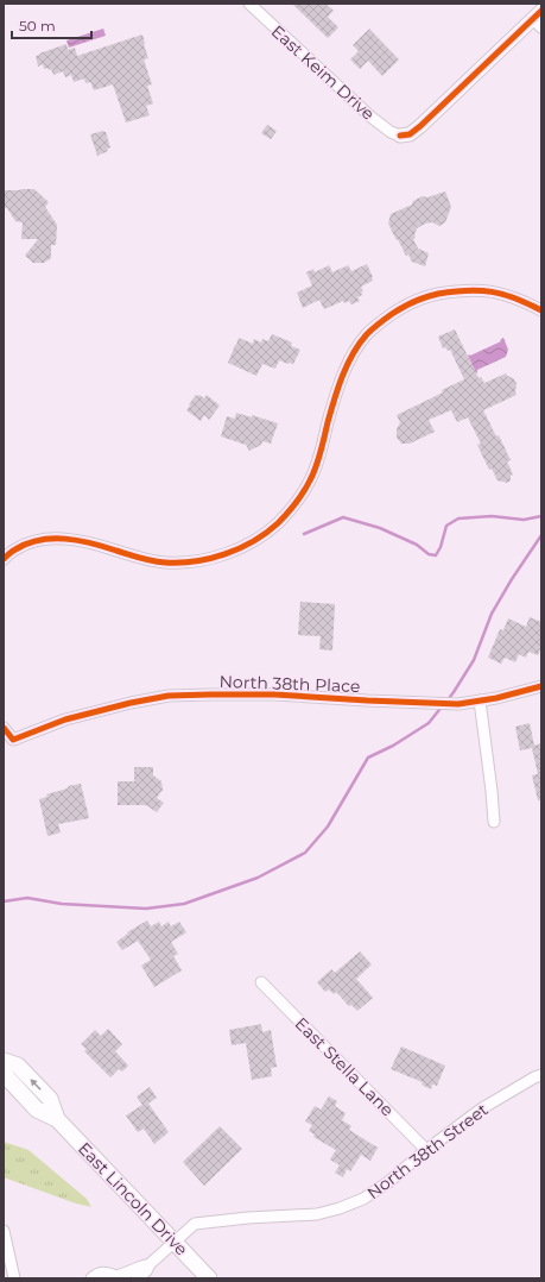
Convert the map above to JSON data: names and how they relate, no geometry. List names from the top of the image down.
{
  "streets": {
    "main road": ["East Lincoln Drive"],
    "street": [
      "East Keim Drive",
      "North 38th Place",
      "East Stella Lane",
      "North 38th Street"
    ]
  },
  "crossings": [
    ["East Stella Lane", "North 38th Street"],
    ["North 38th Street", "East Lincoln Drive"]
  ],
  "scale_bar": "50 m"
}
